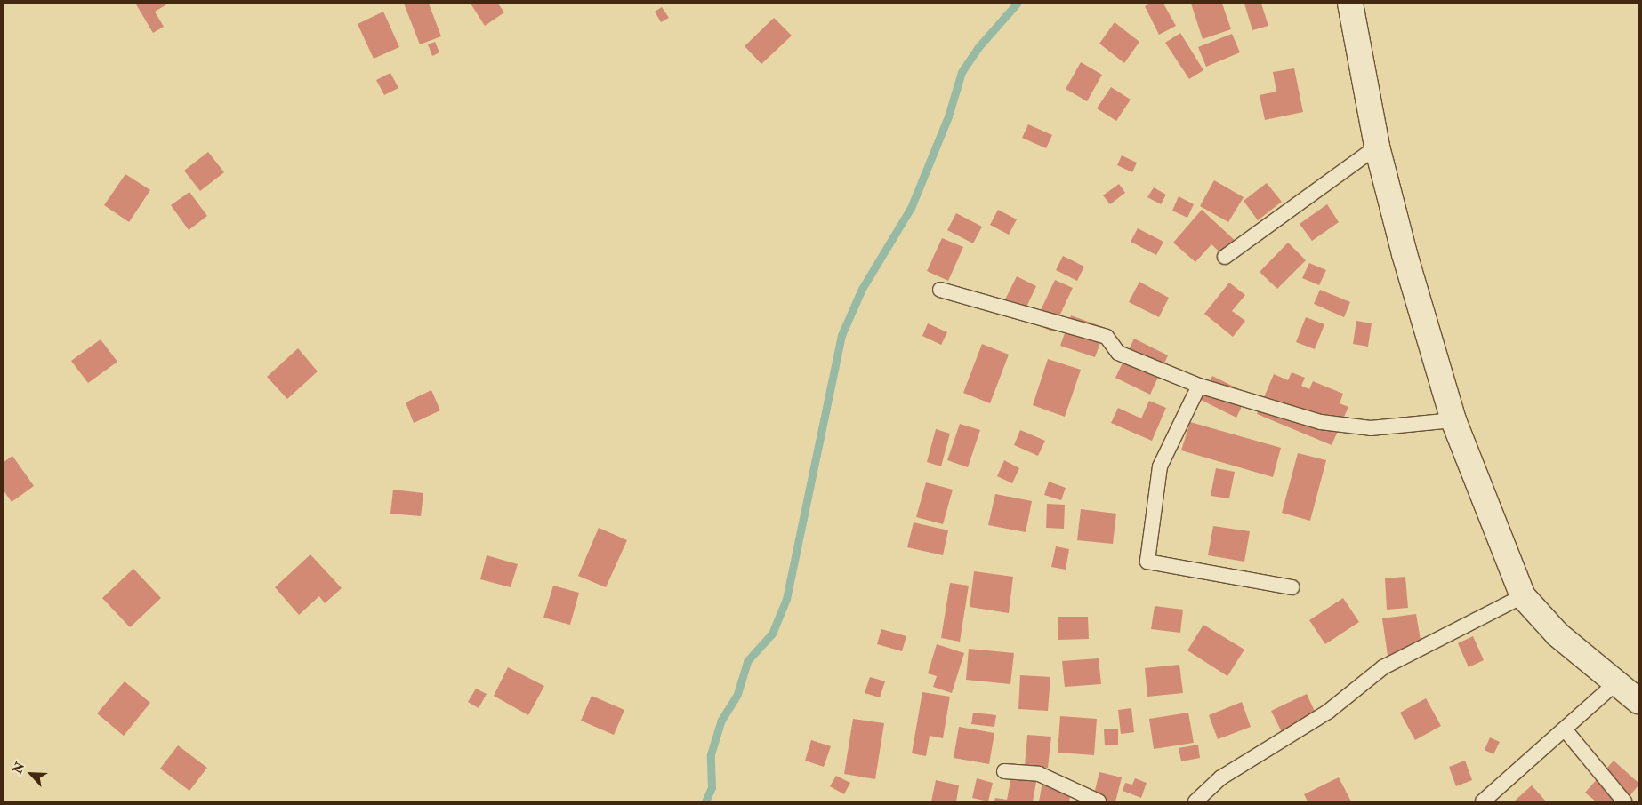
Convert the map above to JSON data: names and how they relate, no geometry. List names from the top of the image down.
{
  "north": "top left"
}
